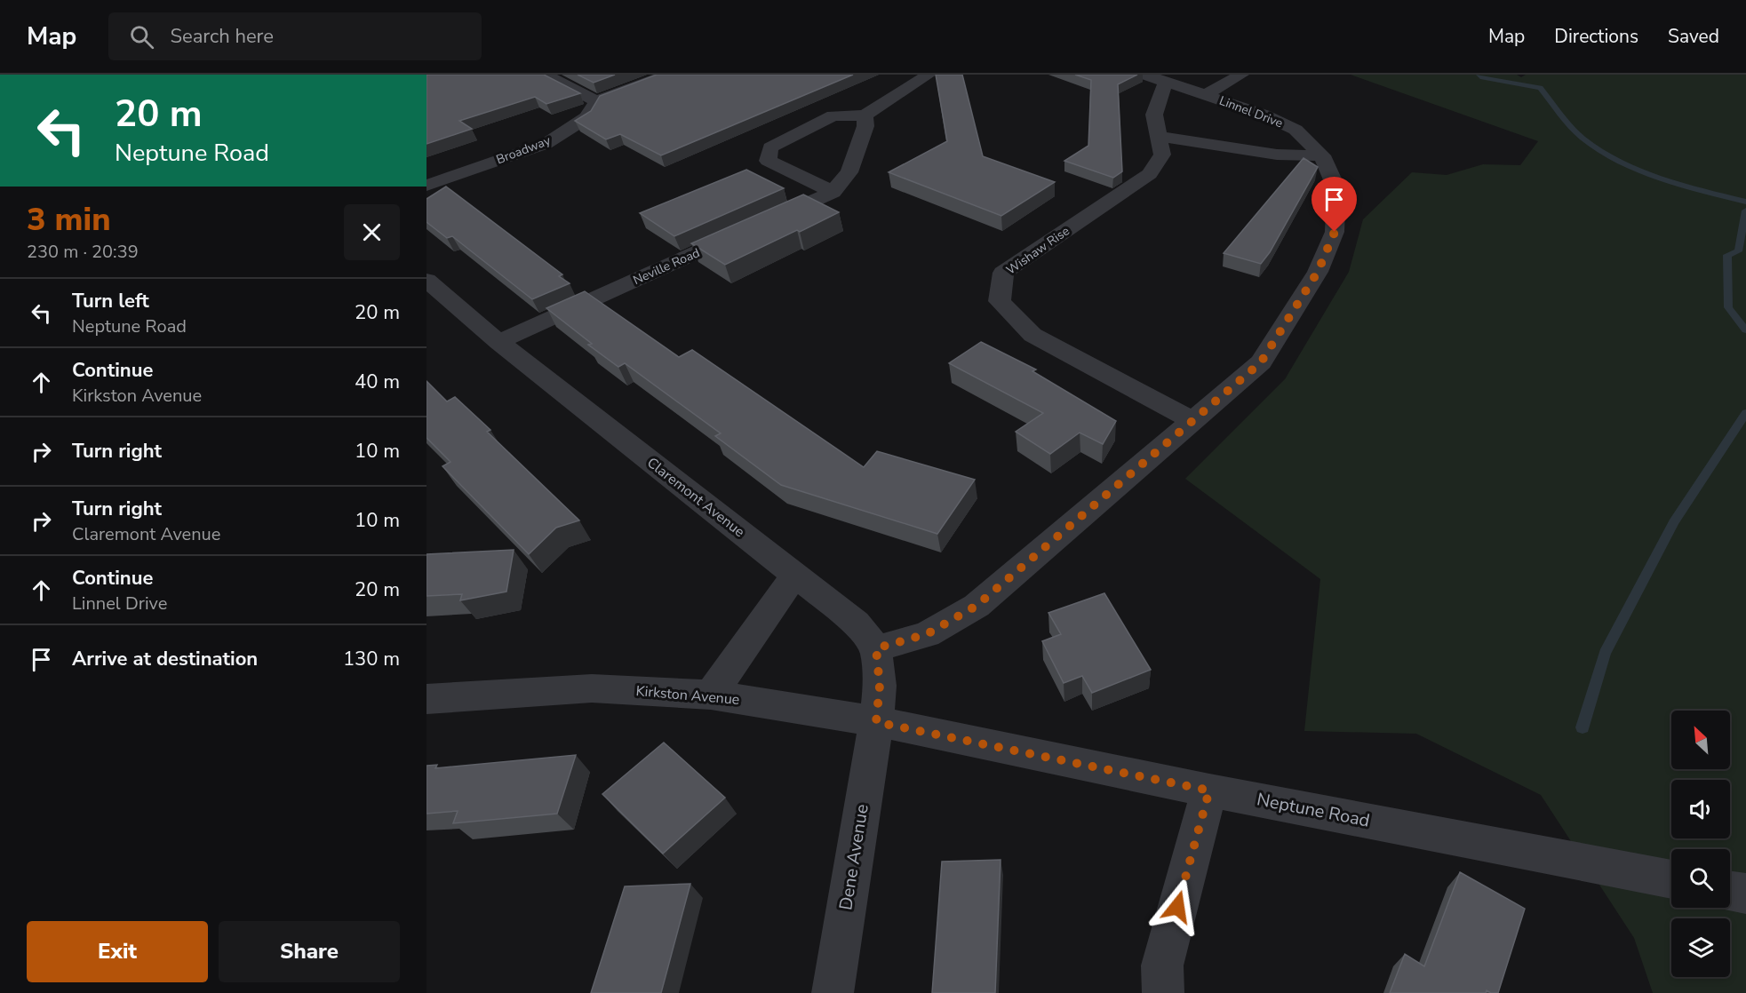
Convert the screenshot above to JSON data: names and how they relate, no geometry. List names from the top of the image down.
{
  "streets": {
    "street": [
      "Linnel Drive",
      "Broadway",
      "Wishaw Rise",
      "Neville Road",
      "Claremont Avenue",
      "Kirkston Avenue",
      "Neptune Road",
      "Dene Avenue"
    ]
  },
  "crossings": [
    ["Linnel Drive", "Wishaw Rise"],
    ["Linnel Drive", "Claremont Avenue"],
    ["Linnel Drive", "Dene Avenue"],
    ["Neville Road", "Claremont Avenue"],
    ["Claremont Avenue", "Dene Avenue"],
    ["Kirkston Avenue", "Neptune Road"],
    ["Kirkston Avenue", "Dene Avenue"]
  ],
  "north": "top left",
  "page": {
    "header": "Map",
    "search": "Search here",
    "nav": ["Map", "Directions", "Saved"],
    "turn": ["20 m", "Neptune Road"],
    "heading": ["3 min", "230 m · 20:39"],
    "list": [
      {
        "name": "Turn left",
        "note": "Neptune Road",
        "value": "20 m"
      },
      {
        "name": "Continue",
        "note": "Kirkston Avenue",
        "value": "40 m"
      },
      {
        "name": "Turn right",
        "value": "10 m"
      },
      {
        "name": "Turn right",
        "note": "Claremont Avenue",
        "value": "10 m"
      },
      {
        "name": "Continue",
        "note": "Linnel Drive",
        "value": "20 m"
      },
      {
        "name": "Arrive at destination",
        "value": "130 m"
      }
    ],
    "buttons": ["Exit", "Share"]
  }
}
